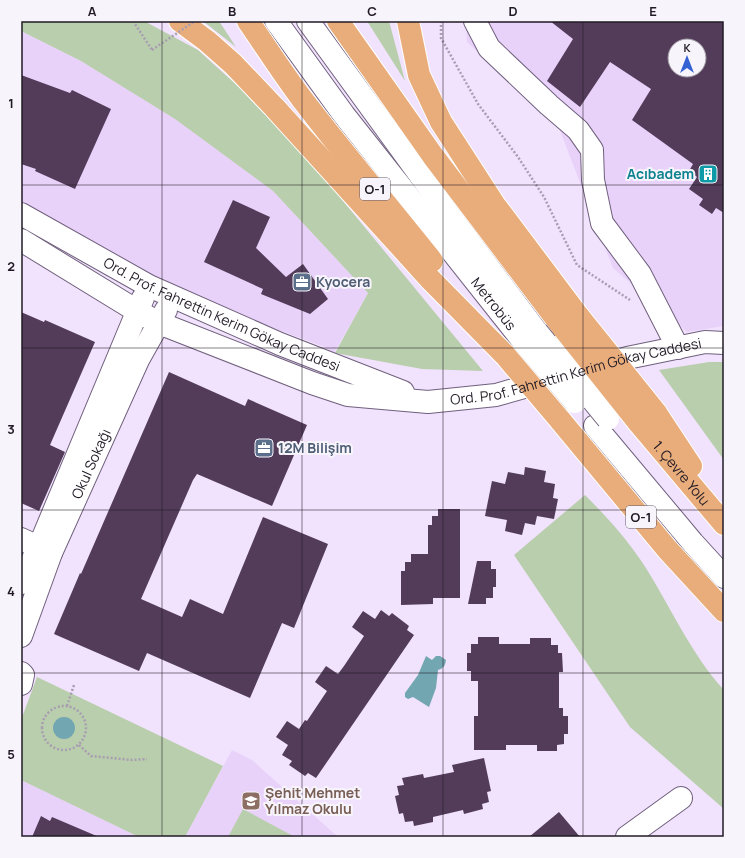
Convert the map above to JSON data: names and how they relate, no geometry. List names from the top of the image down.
{
  "streets": {
    "highway": ["O-1", "1. Çevre Yolu"],
    "street": ["Metrobüs", "Ord. Prof. Fahrettin Kerim Gökay Caddesi", "Okul Sokağı"]
  },
  "crossings": [
    ["Ord. Prof. Fahrettin Kerim Gökay Caddesi", "Okul Sokağı"]
  ],
  "places": {
    "building": ["Acıbadem"],
    "office": ["Kyocera", "12M Bilişim"],
    "school or university": ["Şehit Mehmet Yılmaz Okulu"]
  },
  "north": "top",
  "grid": {
    "columns": [
      "A",
      "B",
      "C",
      "D",
      "E"
    ],
    "rows": [
      "1",
      "2",
      "3",
      "4",
      "5"
    ]
  }
}
